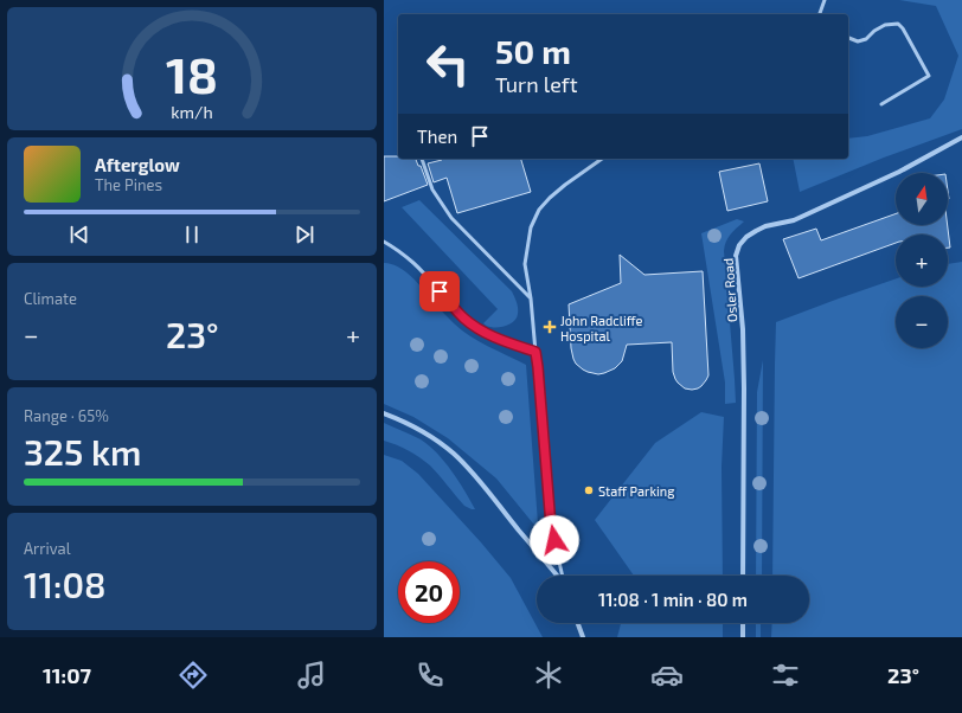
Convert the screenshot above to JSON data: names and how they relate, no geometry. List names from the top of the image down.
{
  "streets": {
    "street": ["Osler Road"]
  },
  "places": {
    "health": ["John Radcliffe Hospital"],
    "other": ["Staff Parking"]
  },
  "north": "top",
  "page": {
    "turn": ["50 m", "Turn left"],
    "then": "Then",
    "song": ["Afterglow", "The Pines"],
    "map_buttons": ["+", "−"],
    "tile": [
      "Climate",
      ["Range · 65%", "325 km"],
      ["Arrival", "11:08"]
    ],
    "heat": ["−", "23°", "+"],
    "limit": "20",
    "trip": "11:08 · 1 min · 80 m",
    "tabs": ["11:07", "23°"],
    "gauge": ["18", "km/h"]
  }
}
